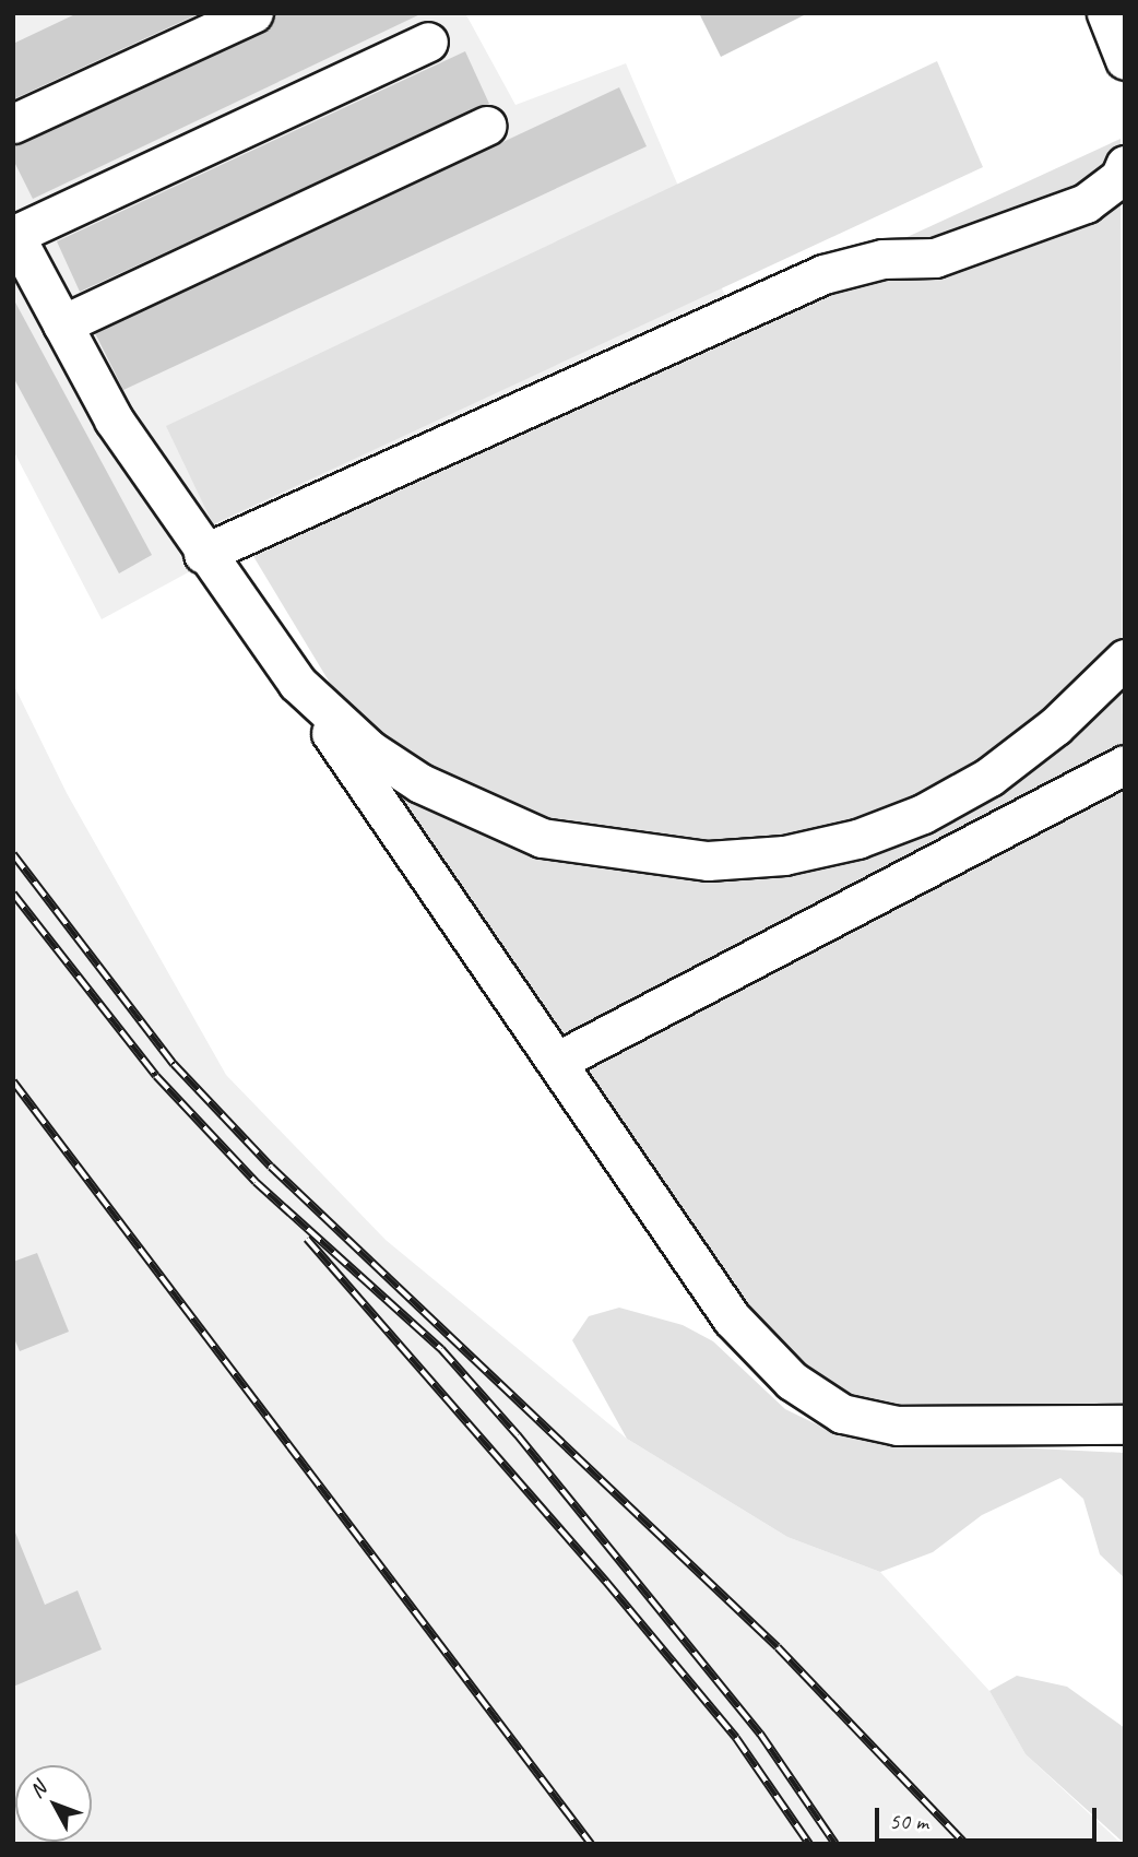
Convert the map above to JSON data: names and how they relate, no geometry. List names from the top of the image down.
{
  "scale_bar": "50 m",
  "north": "top left"
}
